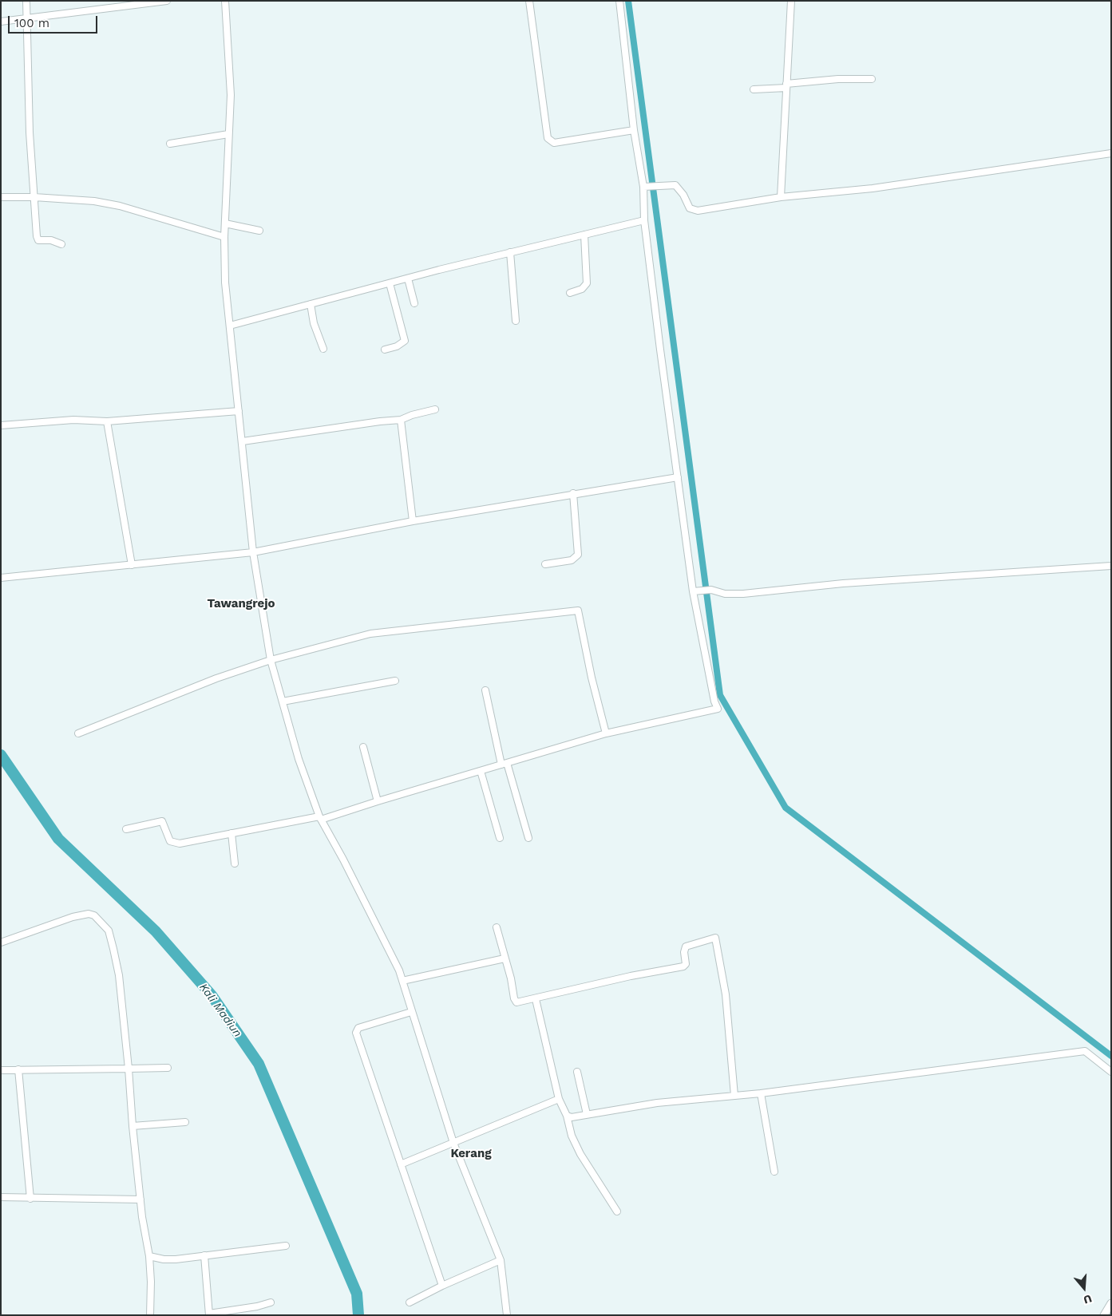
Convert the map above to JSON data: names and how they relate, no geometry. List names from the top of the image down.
{
  "districts": ["Tawangrejo", "Kerang"],
  "water": ["Kali Madiun"],
  "scale_bar": "100 m",
  "north": "bottom"
}
